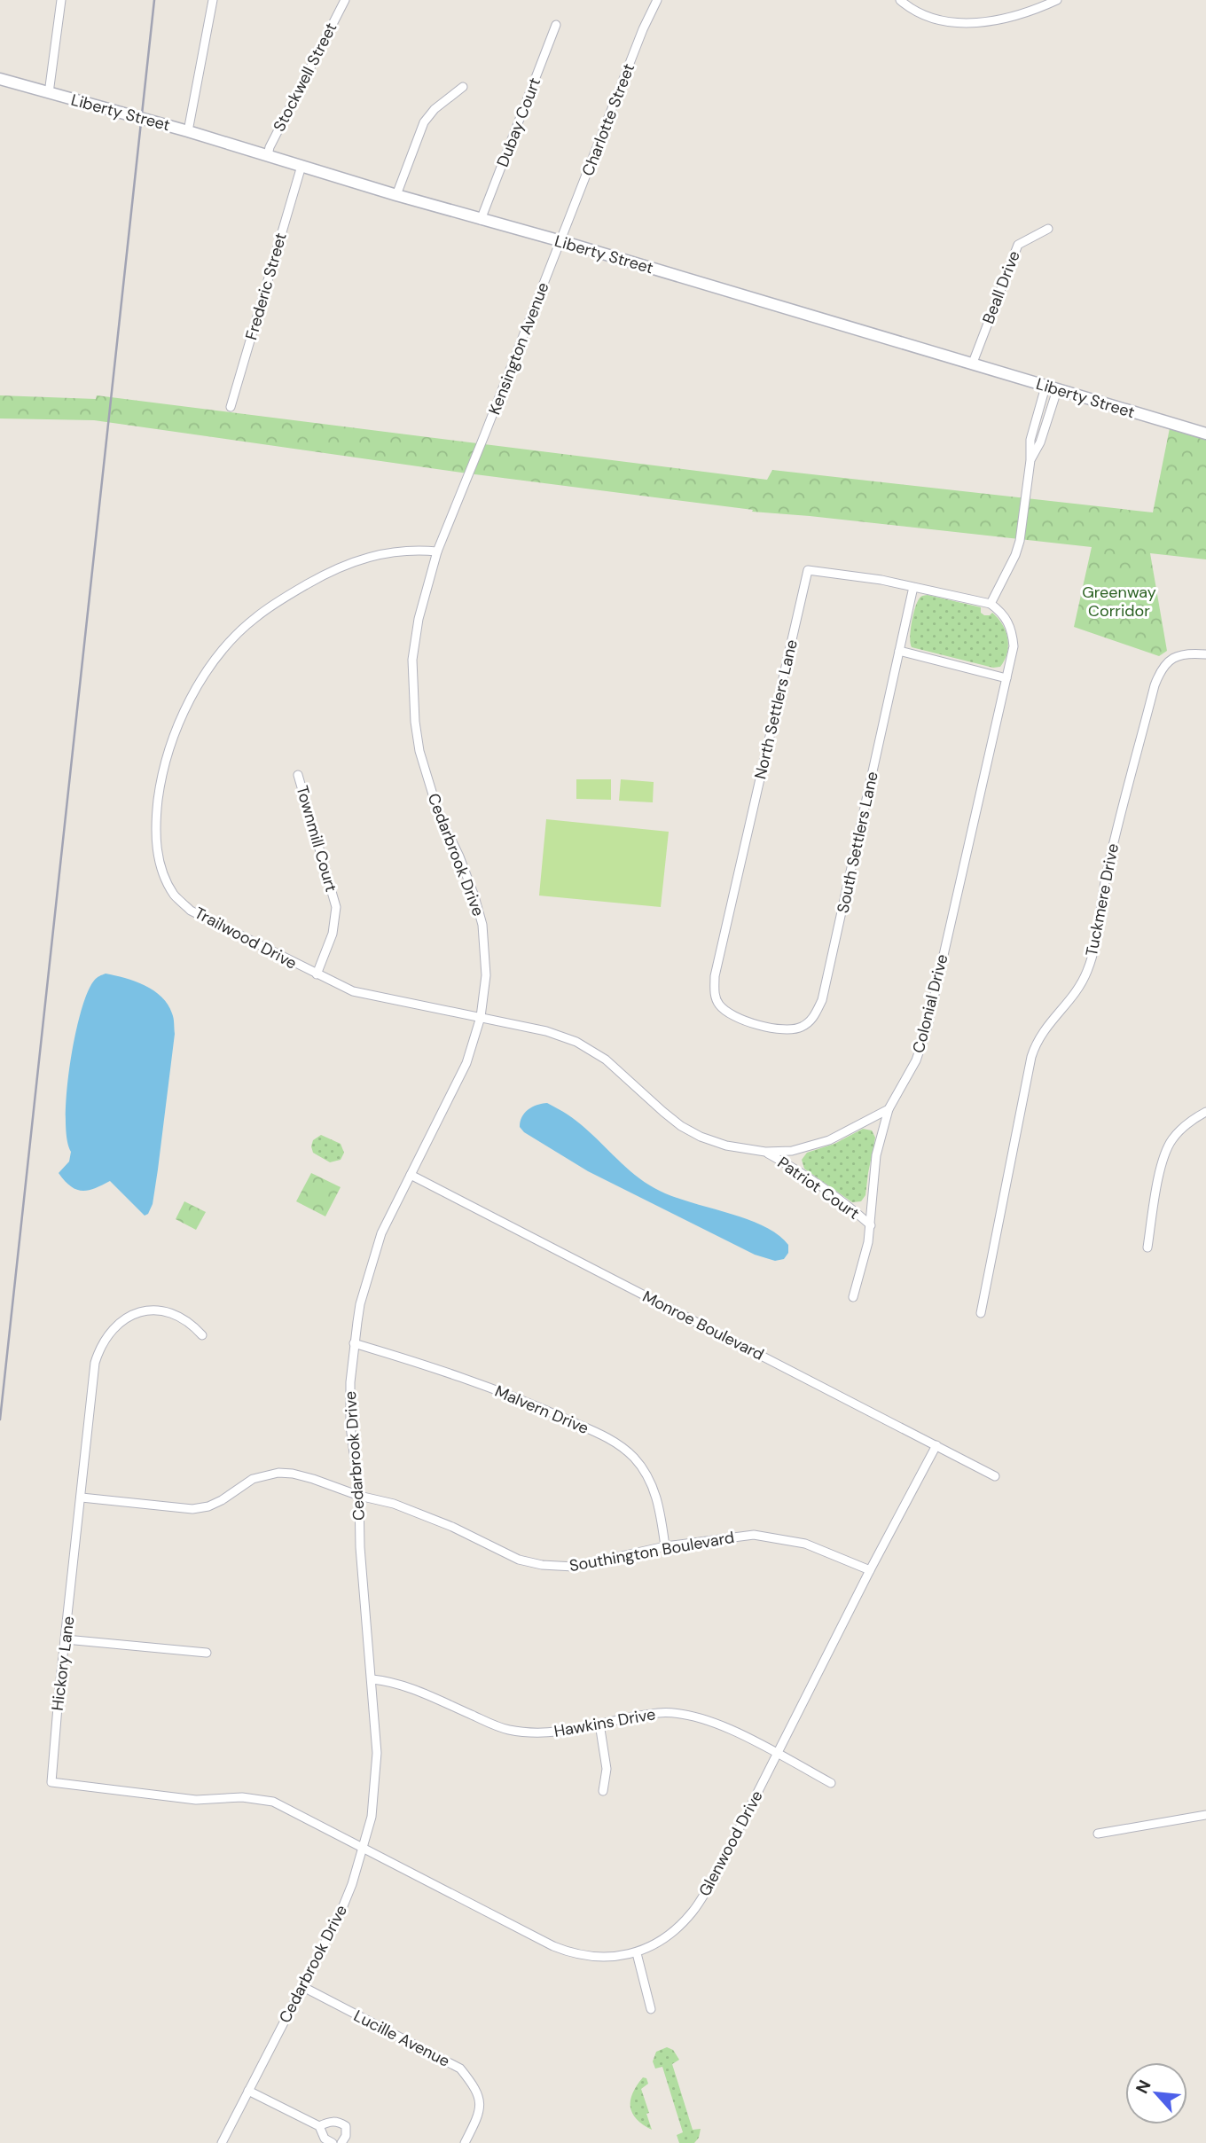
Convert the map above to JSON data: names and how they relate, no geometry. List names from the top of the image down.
{
  "streets": {
    "street": [
      "Stockwell Street",
      "Liberty Street",
      "Charlotte Street",
      "Dubay Court",
      "Frederic Street",
      "Beall Drive",
      "Kensington Avenue",
      "North Settlers Lane",
      "Townmill Court",
      "South Settlers Lane",
      "Cedarbrook Drive",
      "Tuckmere Drive",
      "Trailwood Drive",
      "Colonial Drive",
      "Patriot Court",
      "Monroe Boulevard",
      "Malvern Drive",
      "Southington Boulevard",
      "Hickory Lane",
      "Hawkins Drive",
      "Glenwood Drive",
      "Lucille Avenue"
    ]
  },
  "crossings": [
    ["Stockwell Street", "Liberty Street"],
    ["Liberty Street", "Charlotte Street"],
    ["Liberty Street", "Dubay Court"],
    ["Liberty Street", "Frederic Street"],
    ["Liberty Street", "Beall Drive"],
    ["Liberty Street", "Kensington Avenue"],
    ["Charlotte Street", "Kensington Avenue"],
    ["Kensington Avenue", "Cedarbrook Drive"],
    ["Kensington Avenue", "Trailwood Drive"],
    ["North Settlers Lane", "South Settlers Lane"],
    ["North Settlers Lane", "Colonial Drive"],
    ["Townmill Court", "Trailwood Drive"],
    ["Cedarbrook Drive", "Trailwood Drive"],
    ["Cedarbrook Drive", "Monroe Boulevard"],
    ["Cedarbrook Drive", "Malvern Drive"],
    ["Cedarbrook Drive", "Southington Boulevard"],
    ["Cedarbrook Drive", "Hickory Lane"],
    ["Cedarbrook Drive", "Hawkins Drive"],
    ["Cedarbrook Drive", "Glenwood Drive"],
    ["Cedarbrook Drive", "Lucille Avenue"],
    ["Colonial Drive", "Patriot Court"],
    ["Monroe Boulevard", "Glenwood Drive"],
    ["Malvern Drive", "Southington Boulevard"],
    ["Southington Boulevard", "Hickory Lane"],
    ["Southington Boulevard", "Glenwood Drive"],
    ["Hickory Lane", "Glenwood Drive"],
    ["Hawkins Drive", "Glenwood Drive"]
  ],
  "parks": ["Greenway Corridor"],
  "north": "top left"
}
